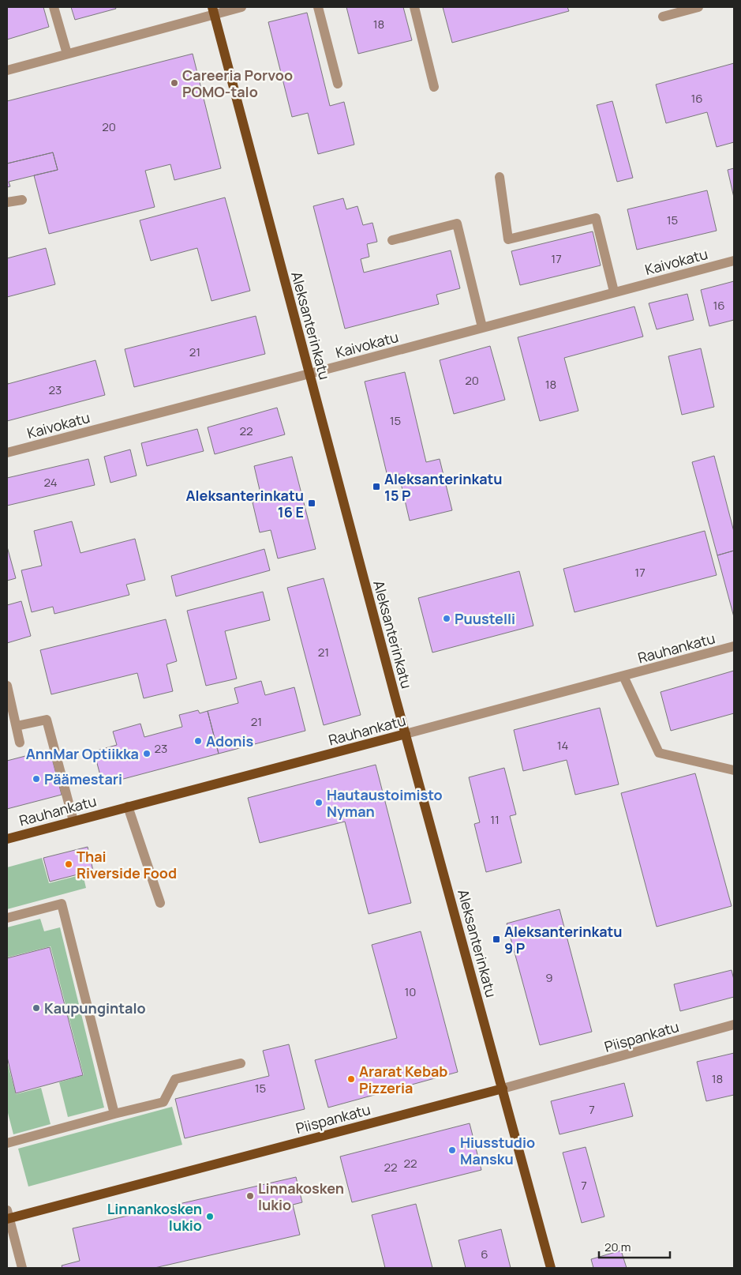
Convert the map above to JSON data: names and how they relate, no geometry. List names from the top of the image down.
{
  "streets": {
    "main road": ["Aleksanterinkatu", "Rauhankatu", "Piispankatu"],
    "street": ["Kaivokatu"]
  },
  "crossings": [
    ["Kaivokatu", "Aleksanterinkatu"],
    ["Aleksanterinkatu", "Rauhankatu"],
    ["Aleksanterinkatu", "Piispankatu"]
  ],
  "places": {
    "other": [
      "Careeria Porvoo POMO-talo",
      "Puustelli",
      "Adonis",
      "AnnMar Optiikka",
      "Päämestari",
      "Hautaustoimisto Nyman",
      "Thai Riverside Food",
      "Kaupungintalo",
      "Ararat Kebab Pizzeria",
      "Hiusstudio Mansku",
      "Linnakosken lukio",
      "Linnankosken lukio"
    ],
    "transit": ["Aleksanterinkatu 15 P", "Aleksanterinkatu 16 E", "Aleksanterinkatu 9 P"]
  },
  "house_numbers": [
    "18",
    "16",
    "20",
    "15",
    "17",
    "16",
    "21",
    "20",
    "18",
    "23",
    "15",
    "22",
    "24",
    "17",
    "21",
    "21",
    "14",
    "23",
    "11",
    "9",
    "10",
    "18",
    "15",
    "7",
    "22",
    "22",
    "7",
    "6"
  ],
  "scale_bar": "20 m"
}
